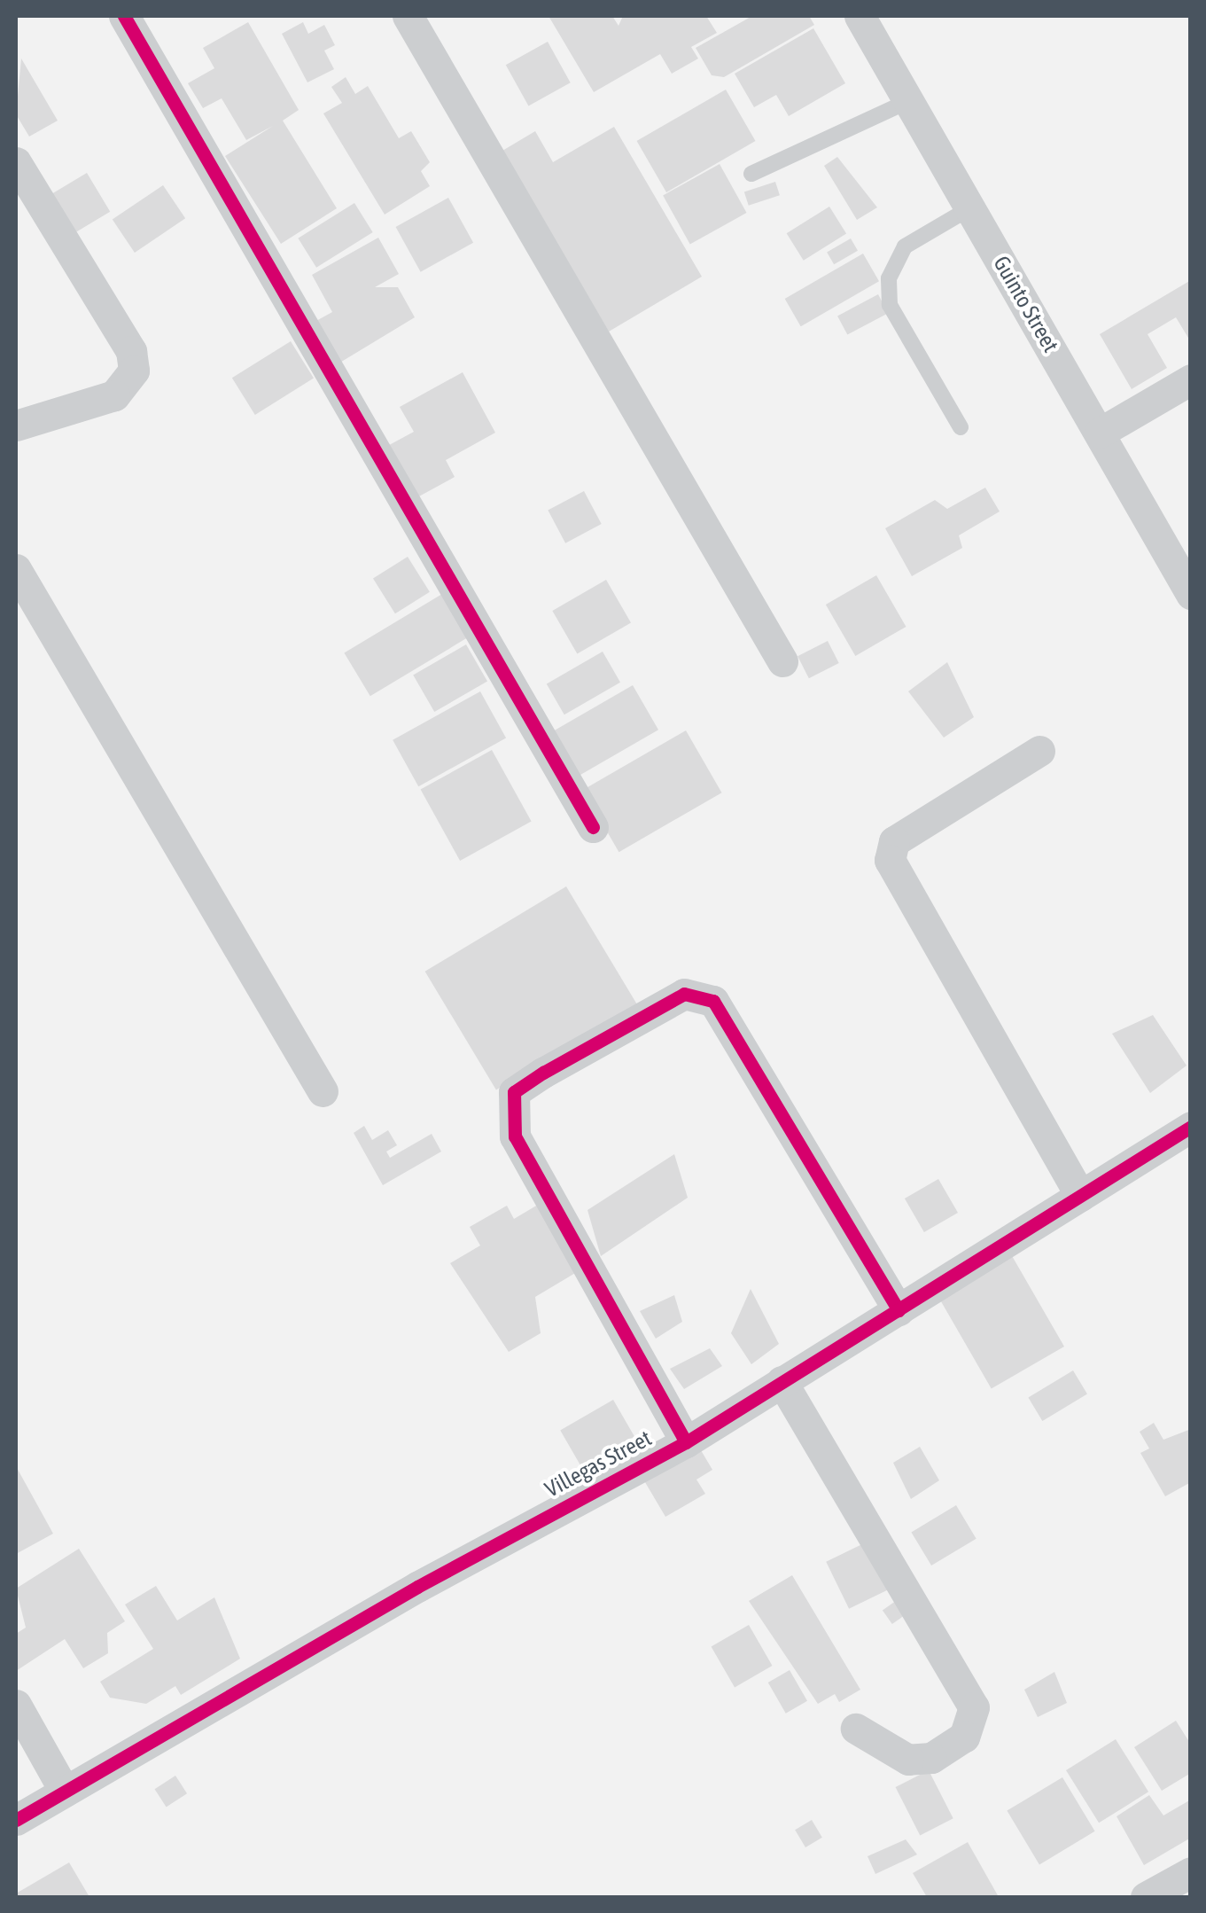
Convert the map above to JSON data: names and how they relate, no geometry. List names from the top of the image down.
{
  "streets": {
    "street": ["Guinto Street", "Villegas Street"]
  }
}
